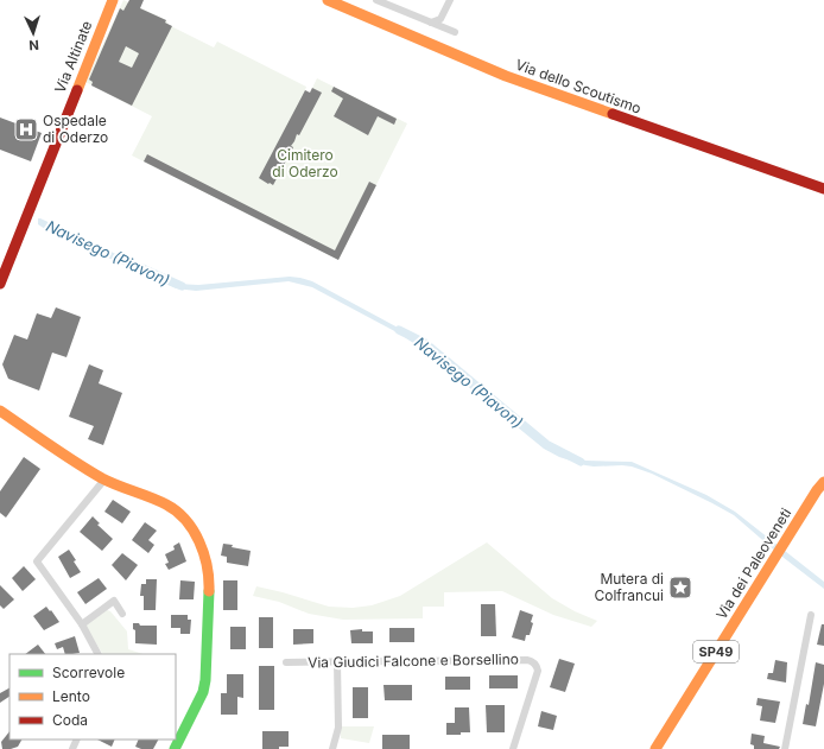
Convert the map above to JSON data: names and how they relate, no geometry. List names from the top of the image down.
{
  "streets": {
    "street": [
      "Via Altinate",
      "Via dello Scoutismo",
      "Via dei Paleoveneti",
      "SP49",
      "Via Giudici Falcone e Borsellino"
    ]
  },
  "water": ["Navisego (Piavon)"],
  "parks": ["Cimitero di Oderzo"],
  "places": {
    "hospital": ["Ospedale di Oderzo"],
    "place": ["Mutera di Colfrancui"]
  },
  "legend": ["Scorrevole", "Lento", "Coda"],
  "north": "bottom"
}
